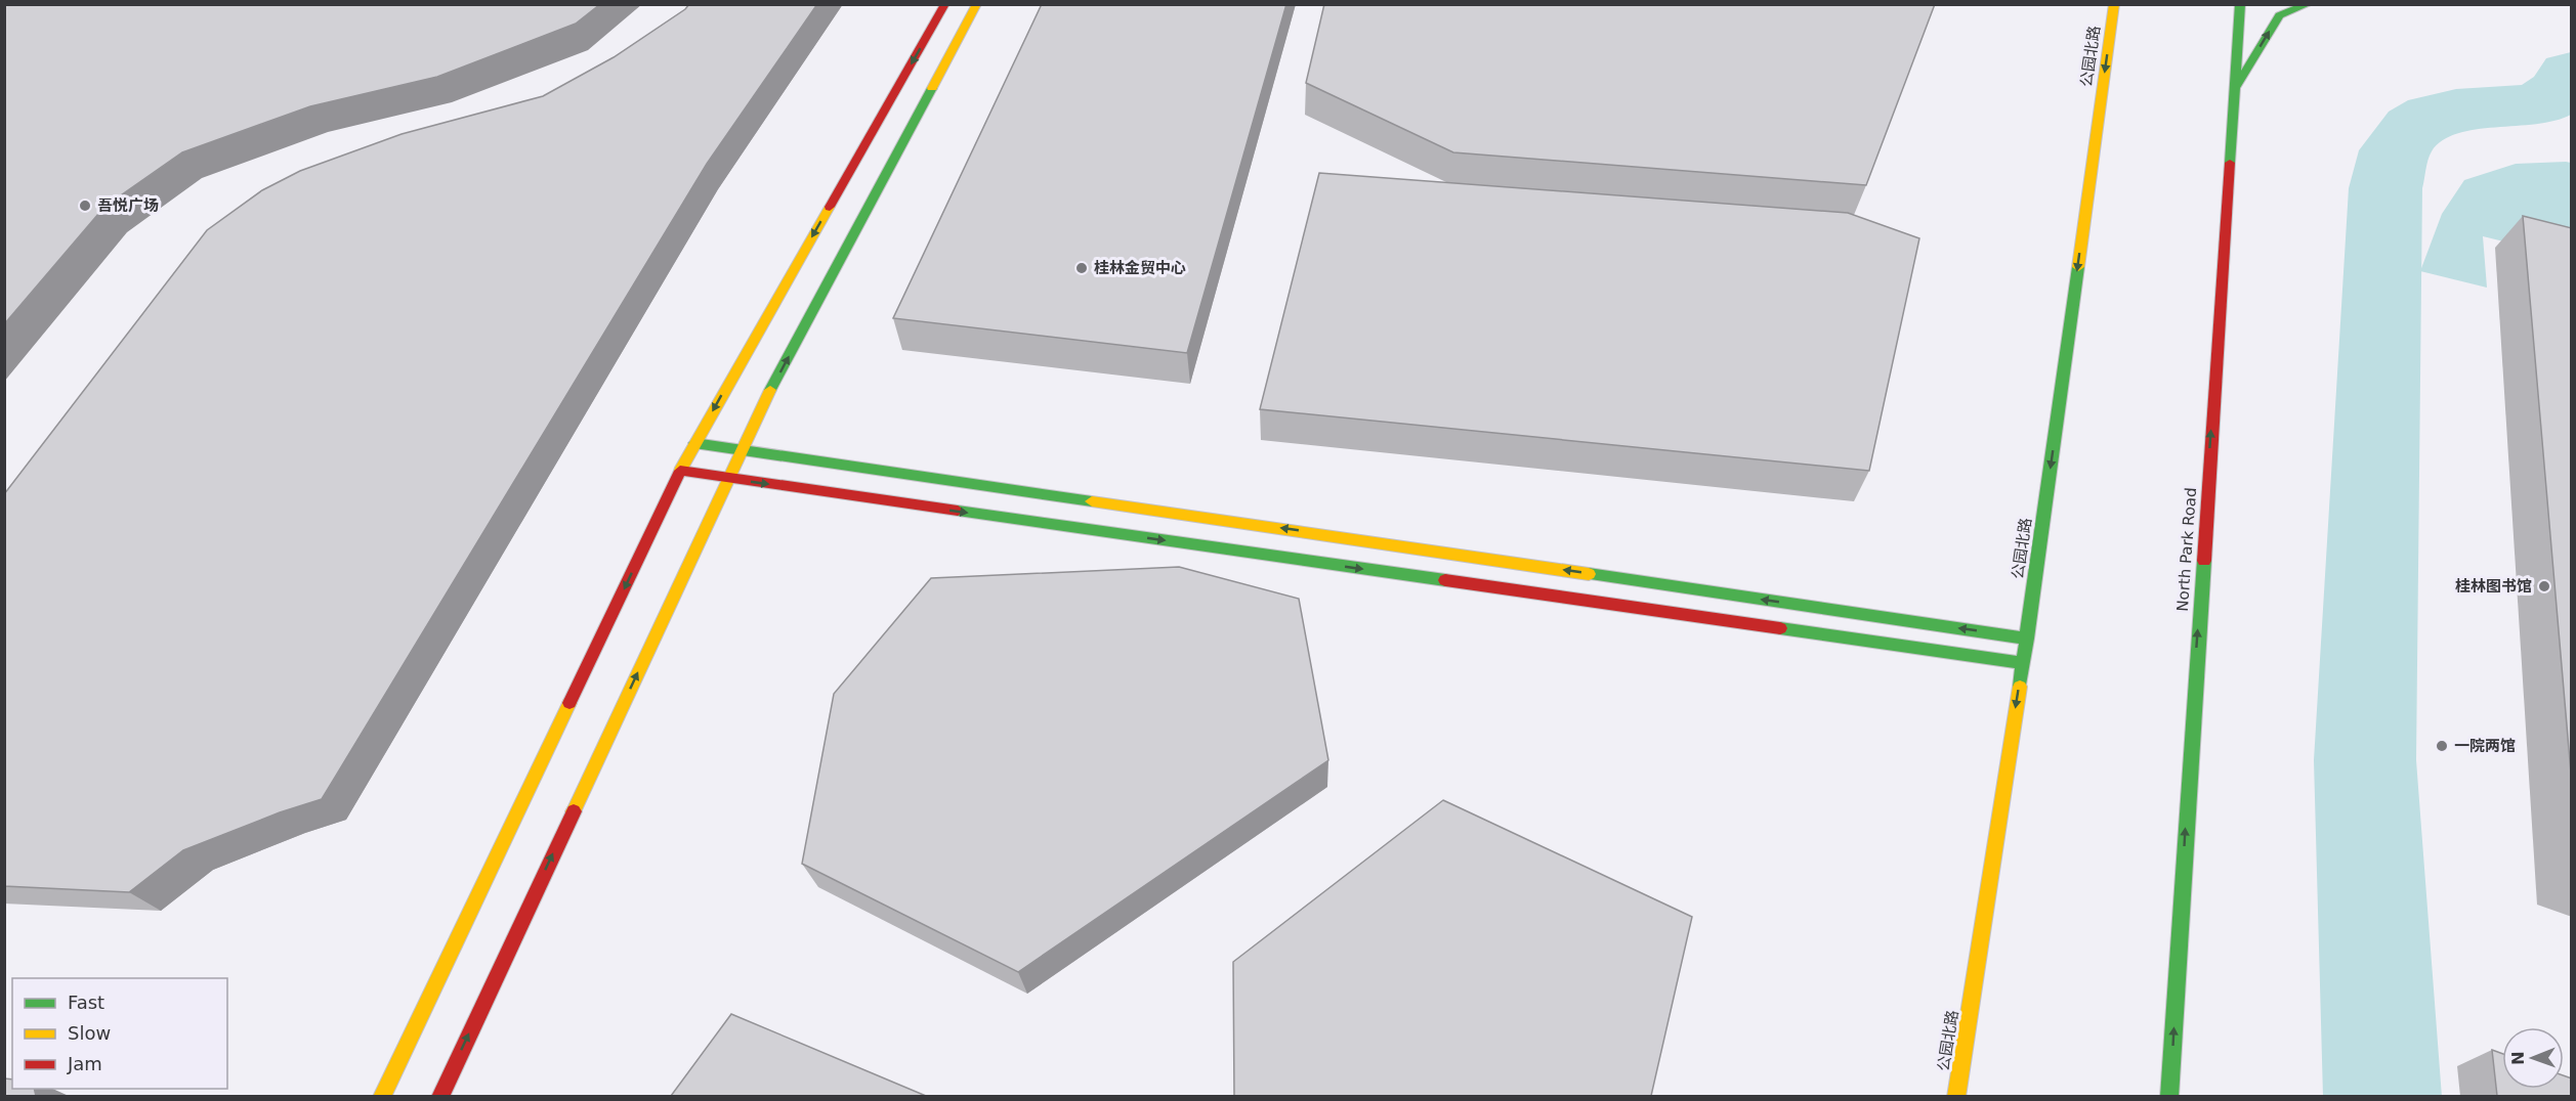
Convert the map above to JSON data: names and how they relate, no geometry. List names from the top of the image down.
{
  "streets": {
    "street": ["公园北路", "North Park Road"]
  },
  "one_way": ["公园北路", "North Park Road"],
  "places": [
    "吾悦广场",
    "桂林金贸中心",
    "桂林图书馆",
    "一院两馆"
  ],
  "legend": ["Fast", "Slow", "Jam"],
  "north": "left"
}
